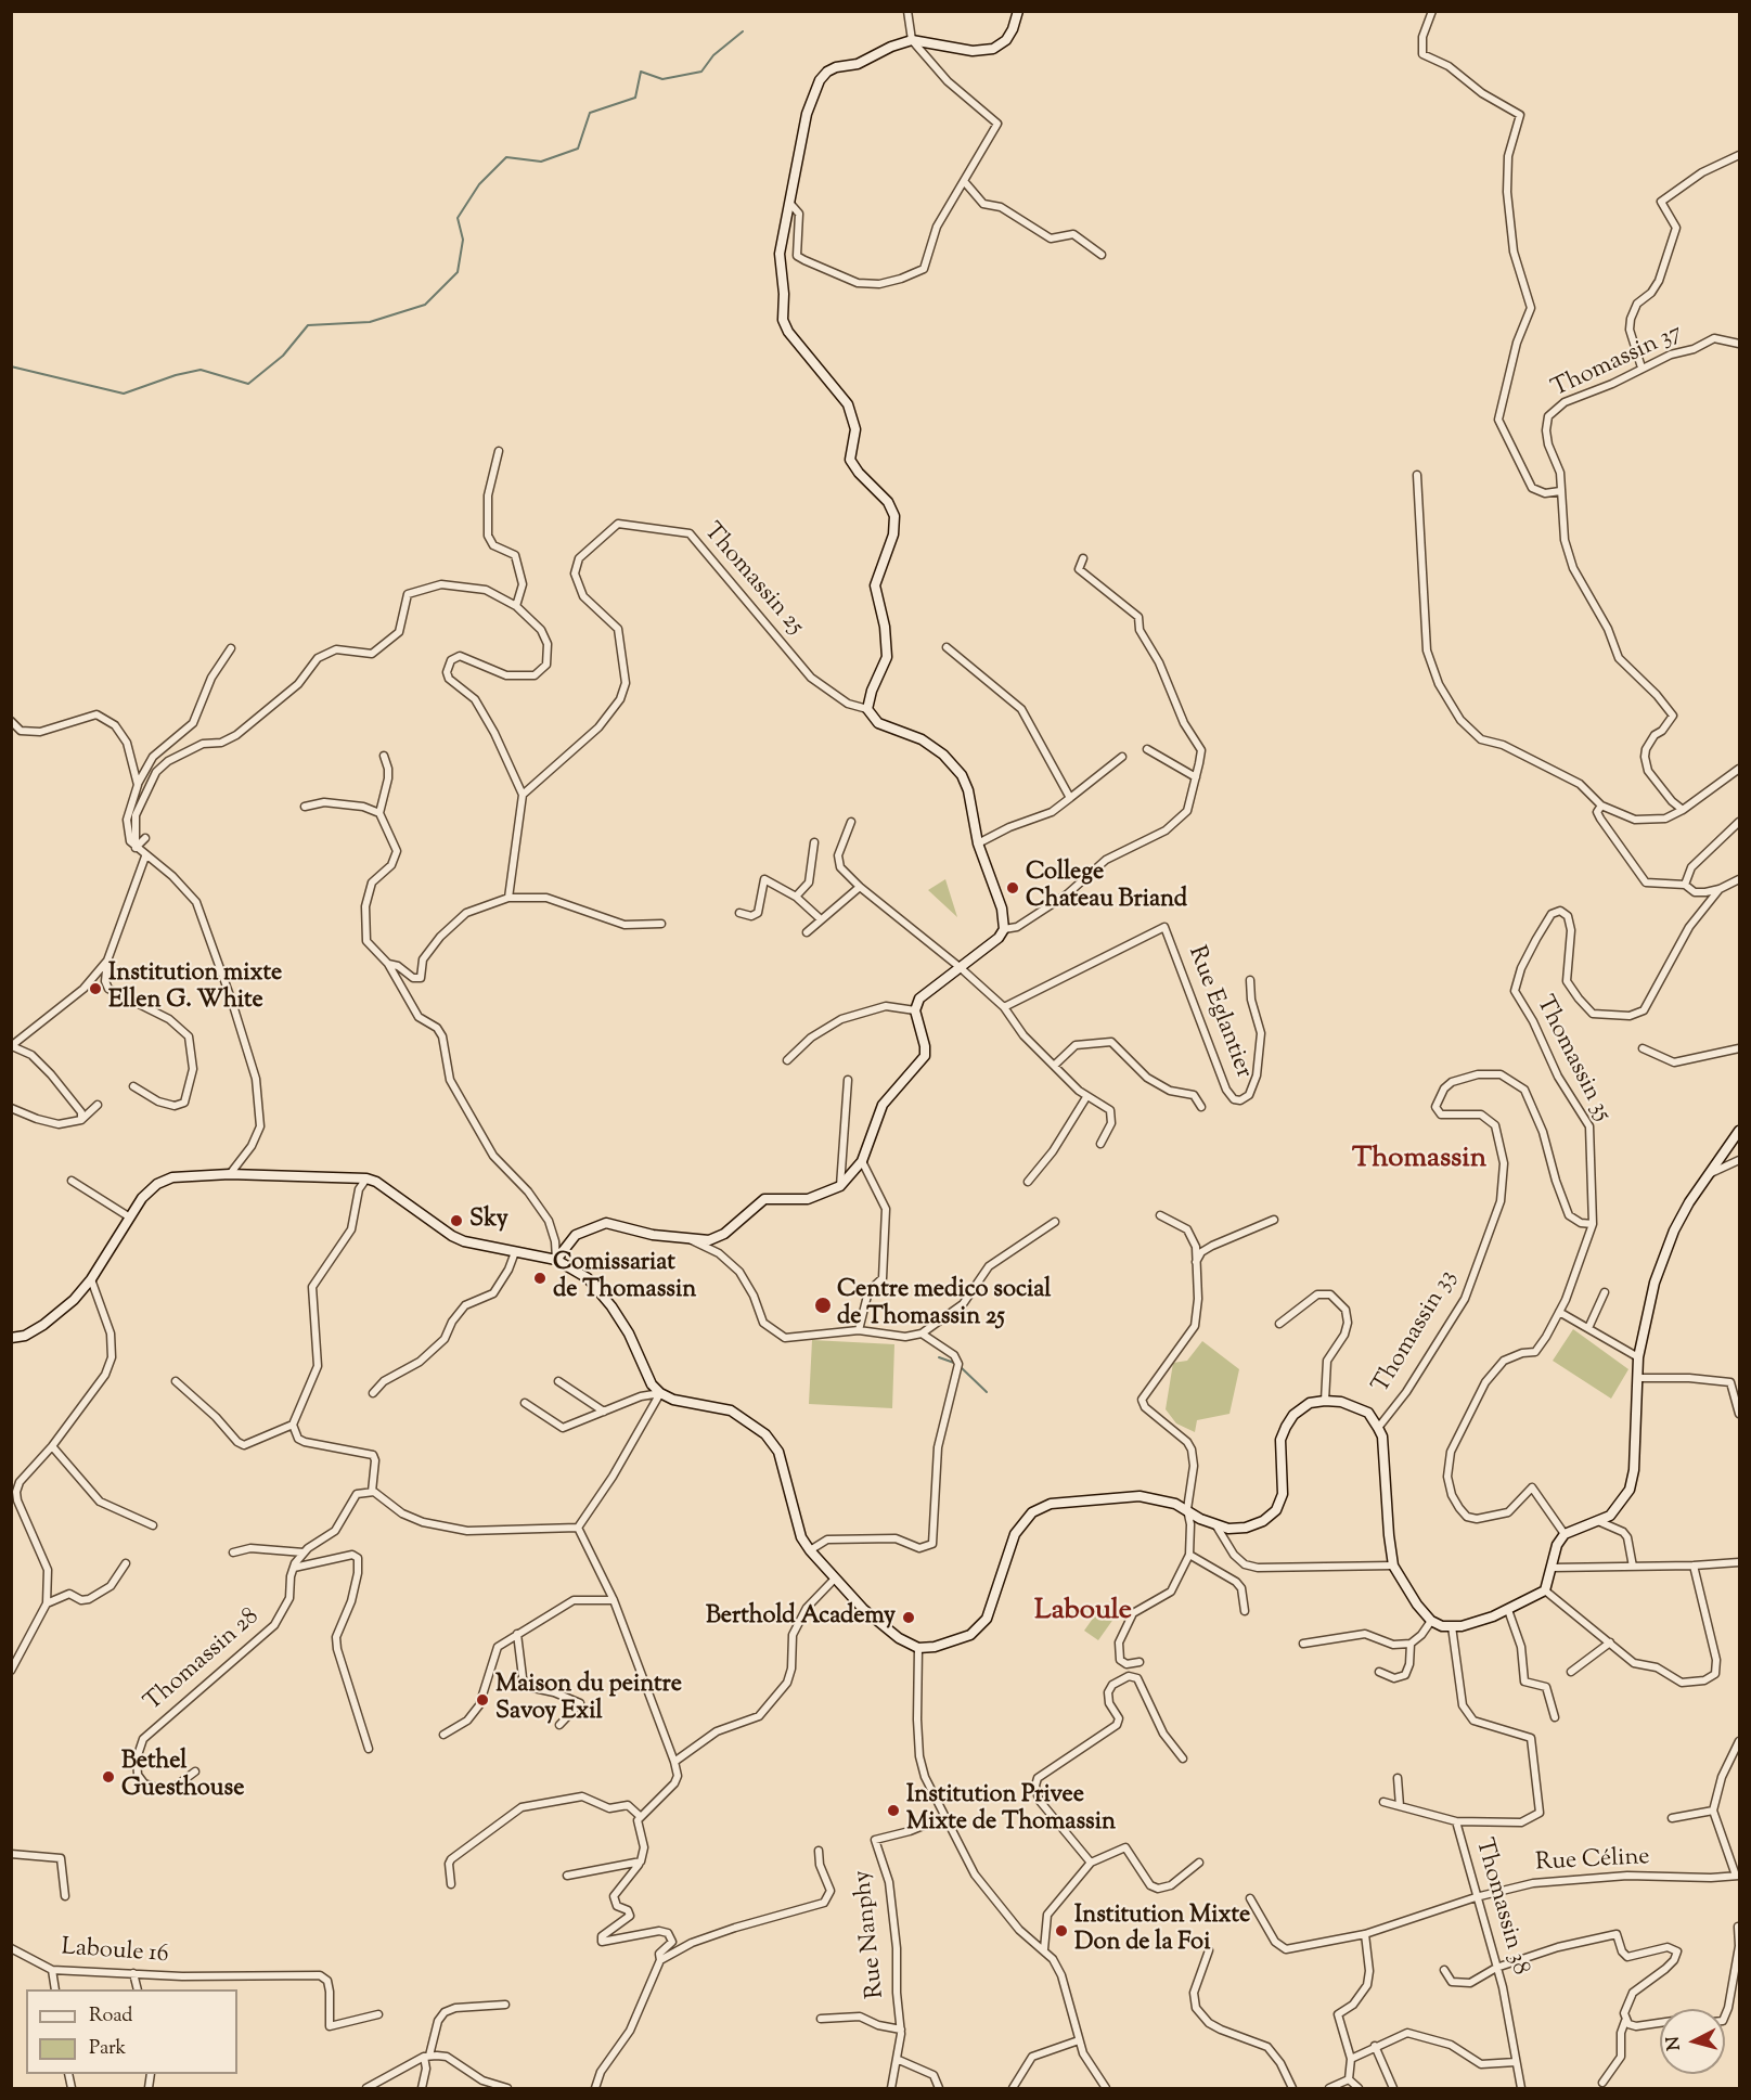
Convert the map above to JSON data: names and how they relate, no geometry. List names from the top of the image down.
{
  "streets": {
    "main road": ["Thomassin 25"],
    "street": [
      "Thomassin 37",
      "Rue Eglantier",
      "Thomassin 35",
      "Thomassin 33",
      "Thomassin 28",
      "Rue Céline",
      "Thomassin 38",
      "Rue Nanphy",
      "Laboule 16"
    ]
  },
  "crossings": [
    ["Thomassin 35", "Thomassin 33"],
    ["Rue Céline", "Thomassin 38"]
  ],
  "districts": ["Thomassin", "Laboule"],
  "places": [
    "College Chateau Briand",
    "Institution mixte Ellen G. White",
    "Sky",
    "Comissariat de Thomassin",
    "Centre medico social de Thomassin 25",
    "Berthold Academy",
    "Maison du peintre Savoy Exil",
    "Bethel Guesthouse",
    "Institution Privee Mixte de Thomassin",
    "Institution Mixte Don de la Foi"
  ],
  "legend": ["Road", "Park"],
  "north": "left"
}
